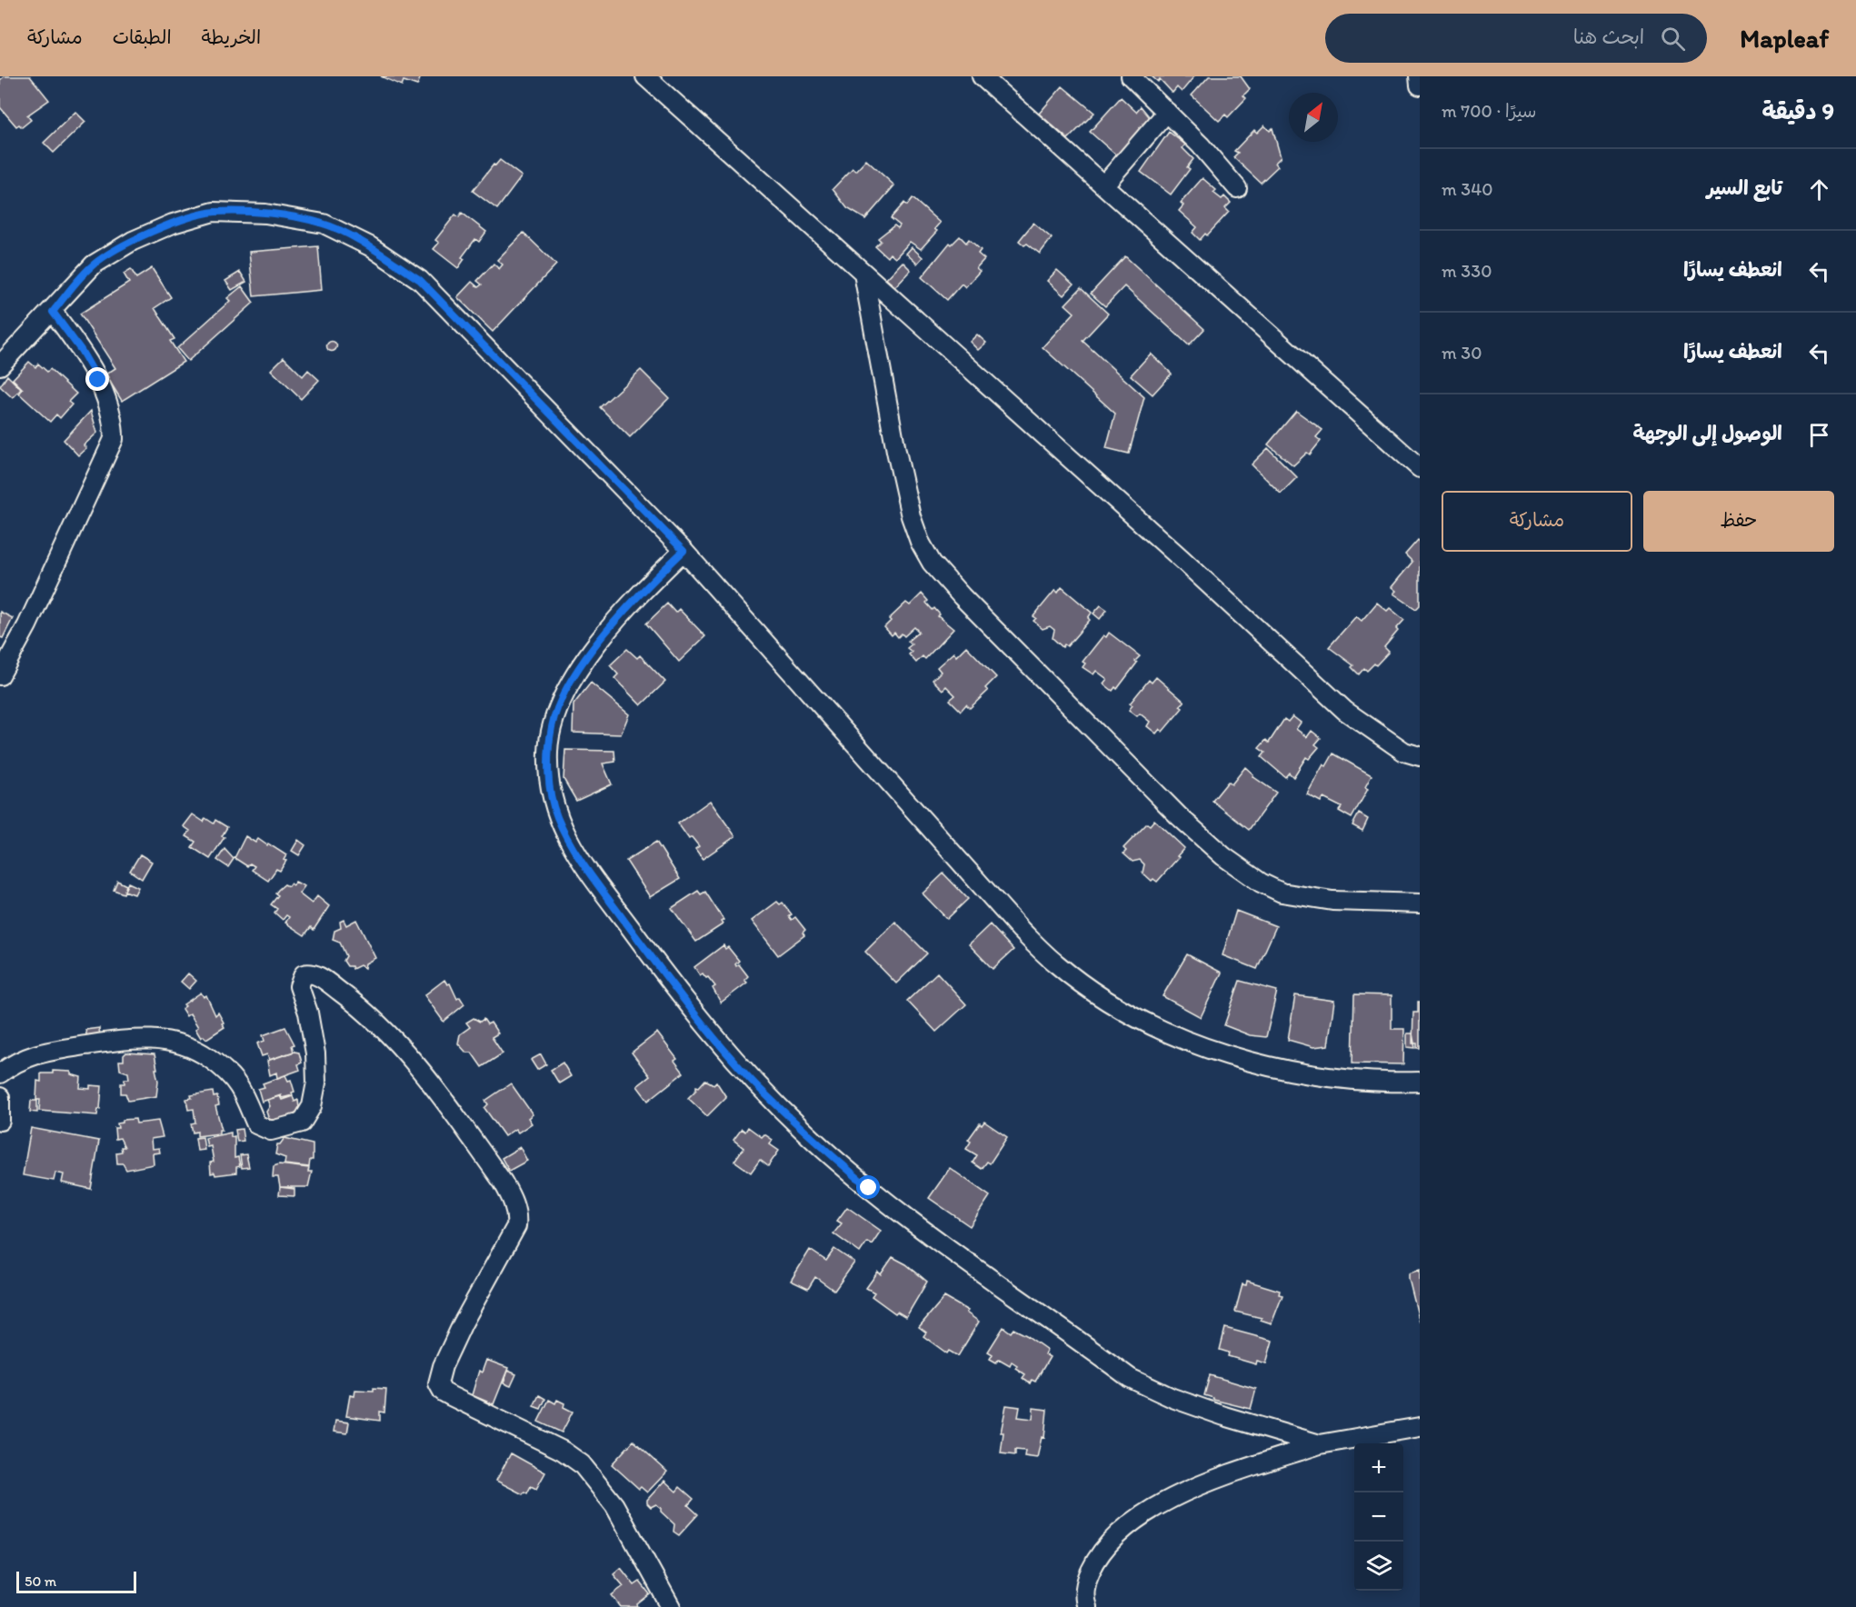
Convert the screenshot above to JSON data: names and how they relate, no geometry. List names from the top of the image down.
{
  "scale_bar": "50 m",
  "north": "top right",
  "page": {
    "header": "Mapleaf",
    "search": "ابحث هنا",
    "nav": ["الخريطة", "الطبقات", "مشاركة"],
    "heading": ["9 دقيقة", "سيرًا · 700 m"],
    "list": [
      ["تابع السير", "340 m"],
      ["انعطف يسارًا", "330 m"],
      ["انعطف يسارًا", "30 m"],
      "الوصول إلى الوجهة"
    ],
    "buttons": ["حفظ", "مشاركة"],
    "map_buttons": ["+", "−"],
    "scale": "50 m"
  }
}
